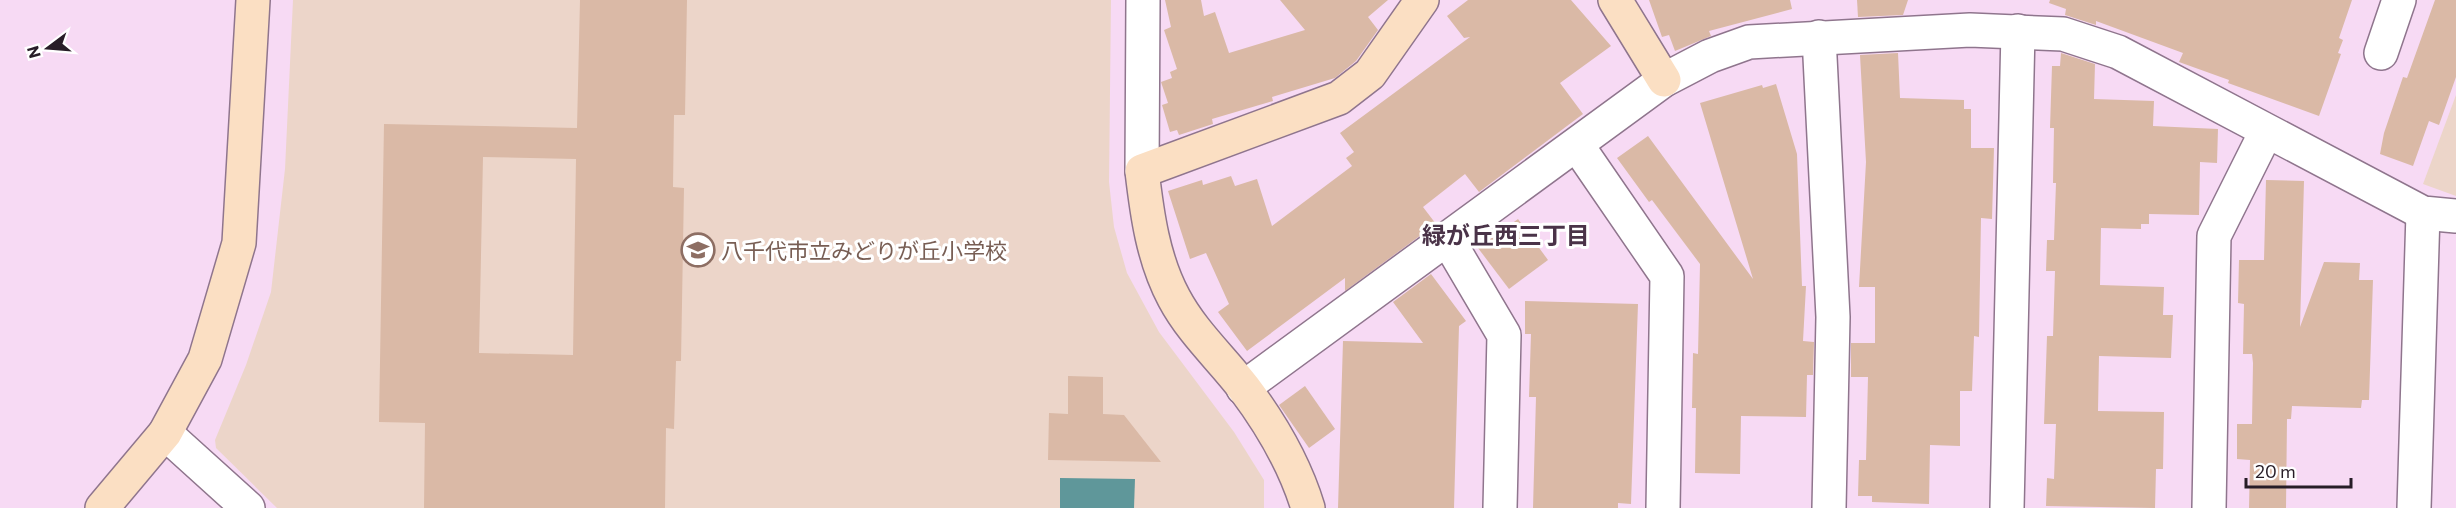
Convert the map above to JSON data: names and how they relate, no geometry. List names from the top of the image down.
{
  "districts": ["緑が丘西三丁目"],
  "places": {
    "school or university": ["八千代市立みどりが丘小学校"]
  },
  "scale_bar": "20 m",
  "north": "left"
}
